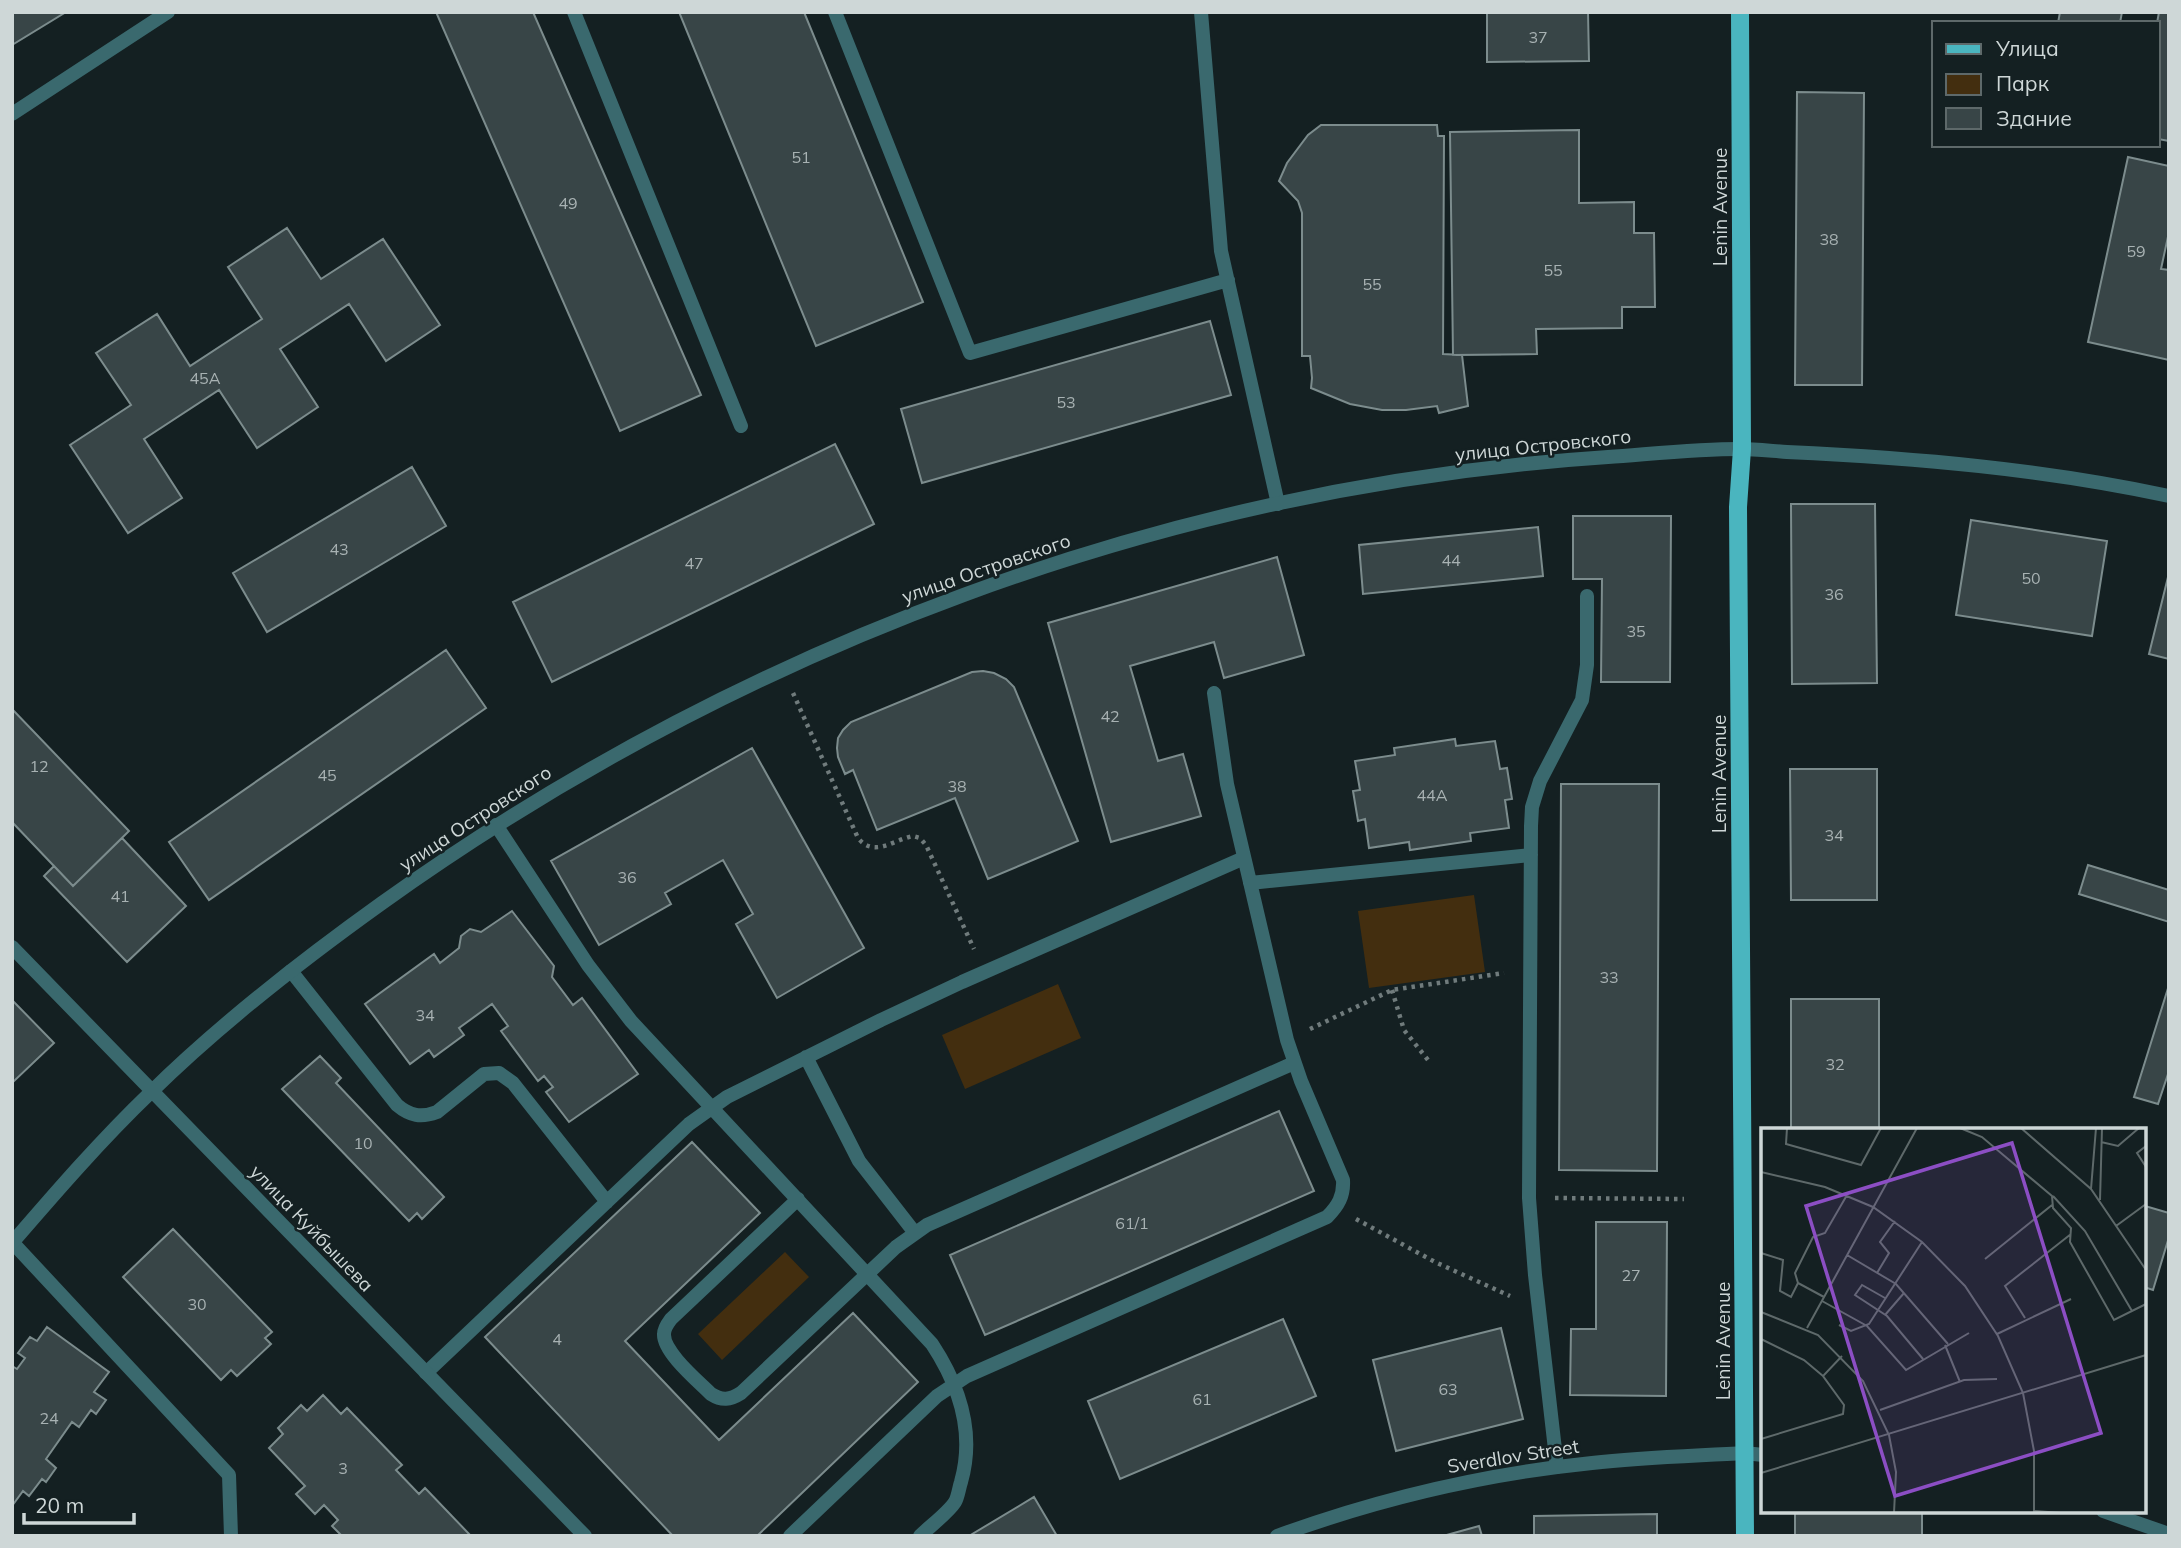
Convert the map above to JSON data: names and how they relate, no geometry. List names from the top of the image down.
{
  "streets": {
    "main road": ["Lenin Avenue"],
    "street": ["улица Островского", "улица Куйбышева", "Sverdlov Street"]
  },
  "crossings": [
    ["Lenin Avenue", "улица Островского"],
    ["Lenin Avenue", "Sverdlov Street"],
    ["улица Островского", "улица Куйбышева"]
  ],
  "house_numbers": [
    "37",
    "51",
    "49",
    "38",
    "59",
    "55",
    "55",
    "45А",
    "53",
    "43",
    "44",
    "47",
    "50",
    "36",
    "35",
    "42",
    "12",
    "45",
    "38",
    "44А",
    "34",
    "36",
    "41",
    "33",
    "34",
    "32",
    "10",
    "61/1",
    "27",
    "30",
    "4",
    "63",
    "61",
    "24",
    "3"
  ],
  "legend": ["Улица", "Парк", "Здание"],
  "scale_bar": "20 m"
}
